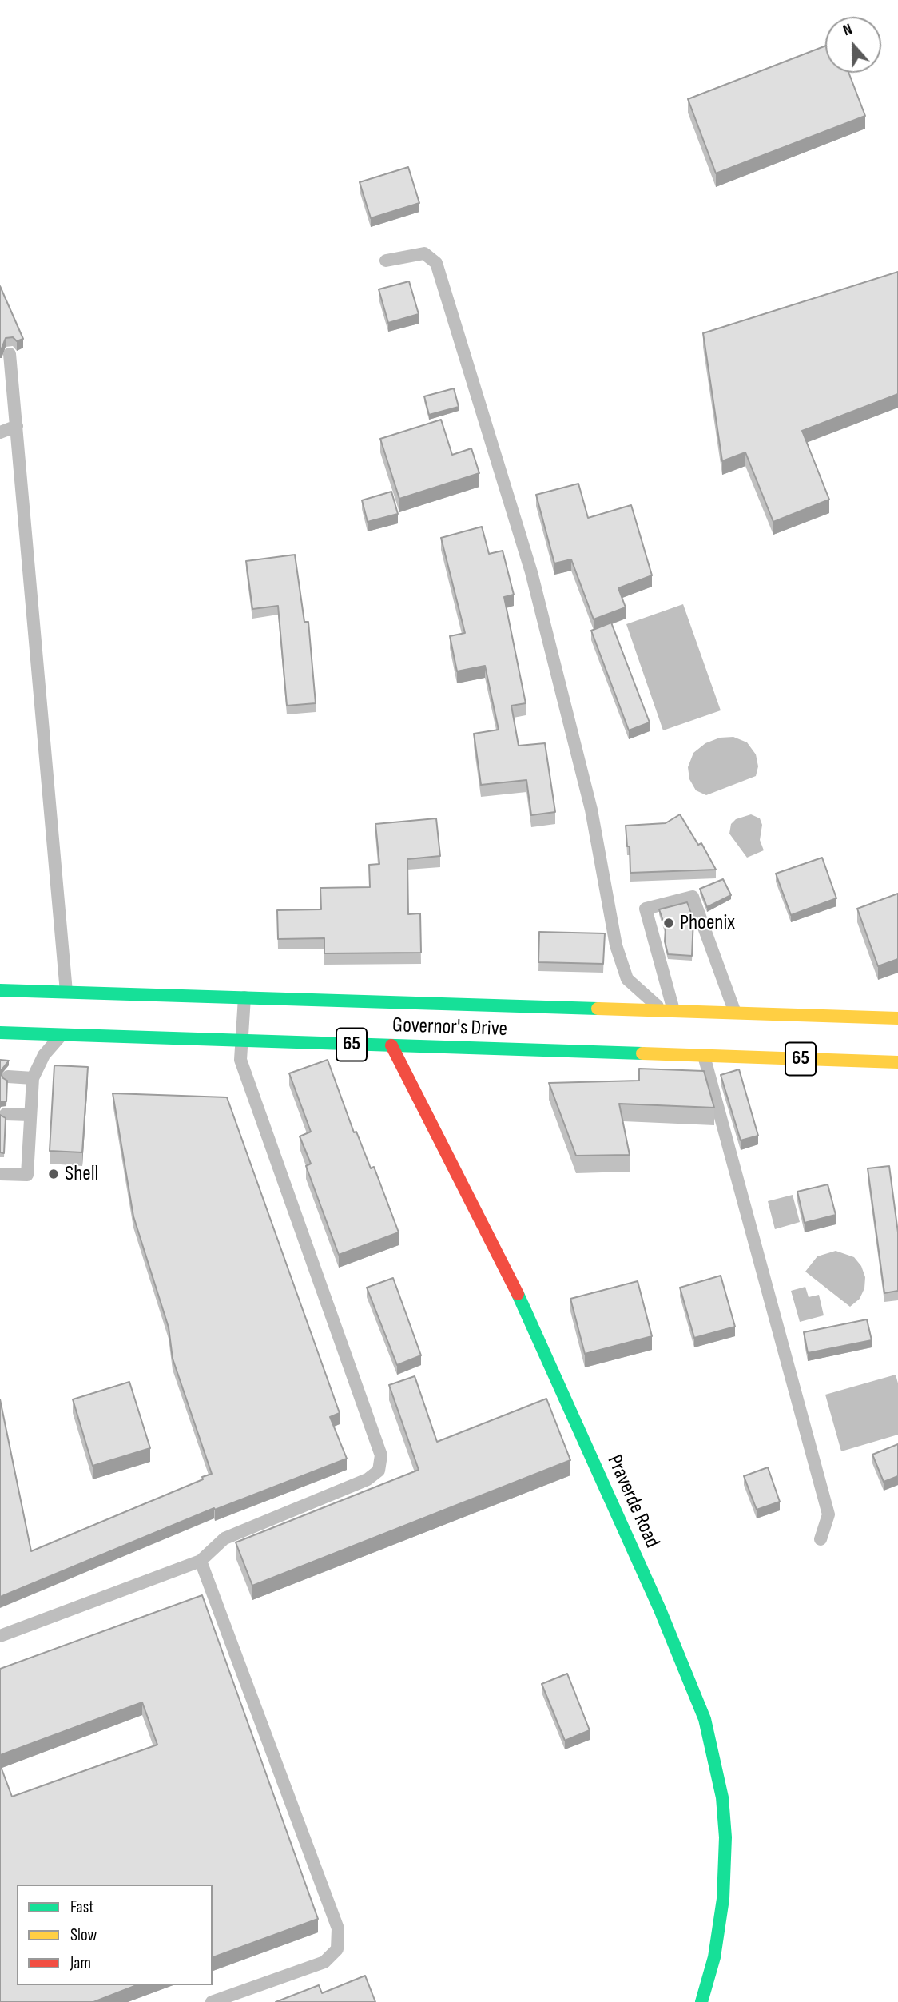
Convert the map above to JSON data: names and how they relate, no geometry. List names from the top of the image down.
{
  "streets": {
    "main road": ["Governor's Drive", "65", "Praverde Road"]
  },
  "crossings": [
    ["Governor's Drive", "Praverde Road"]
  ],
  "places": ["Phoenix", "Shell"],
  "legend": ["Fast", "Slow", "Jam"],
  "north": "top"
}
